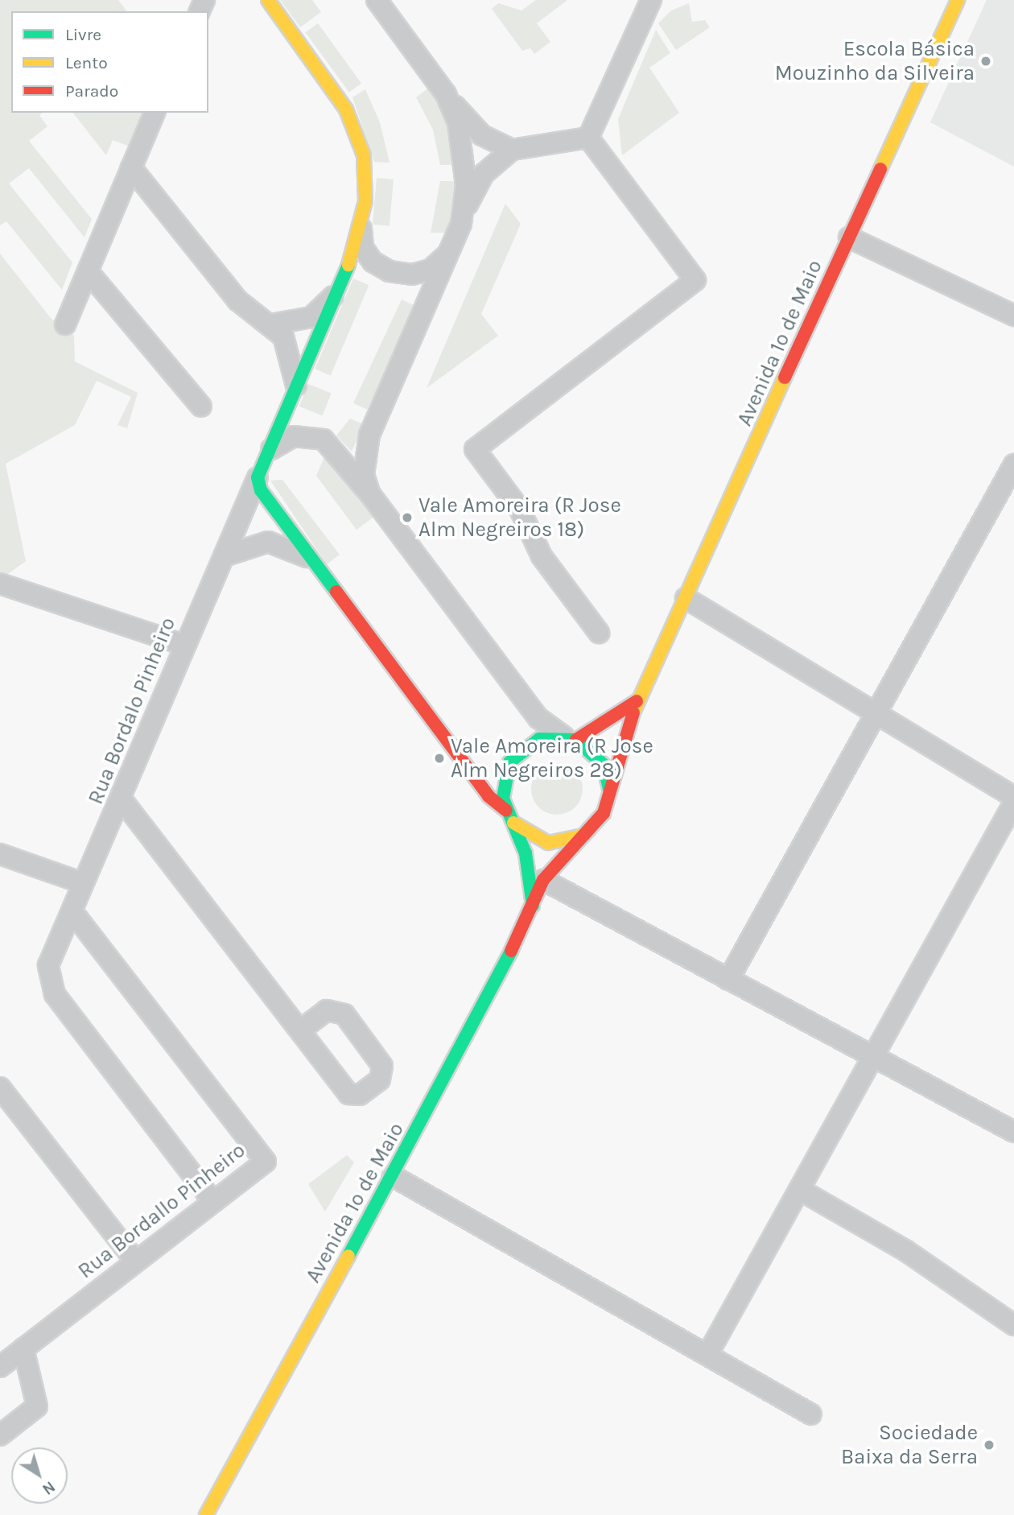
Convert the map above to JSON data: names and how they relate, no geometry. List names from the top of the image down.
{
  "streets": {
    "main road": ["Avenida 1º de Maio"],
    "street": ["Rua Bordalo Pinheiro", "Rua Bordallo Pinheiro"]
  },
  "crossings": [
    ["Rua Bordalo Pinheiro", "Rua Bordallo Pinheiro"]
  ],
  "places": [
    "Escola Básica Mouzinho da Silveira",
    "Vale Amoreira (R Jose Alm Negreiros 18)",
    "Vale Amoreira (R Jose Alm Negreiros 28)",
    "Sociedade Baixa da Serra"
  ],
  "legend": ["Livre", "Lento", "Parado"],
  "north": "bottom right"
}
